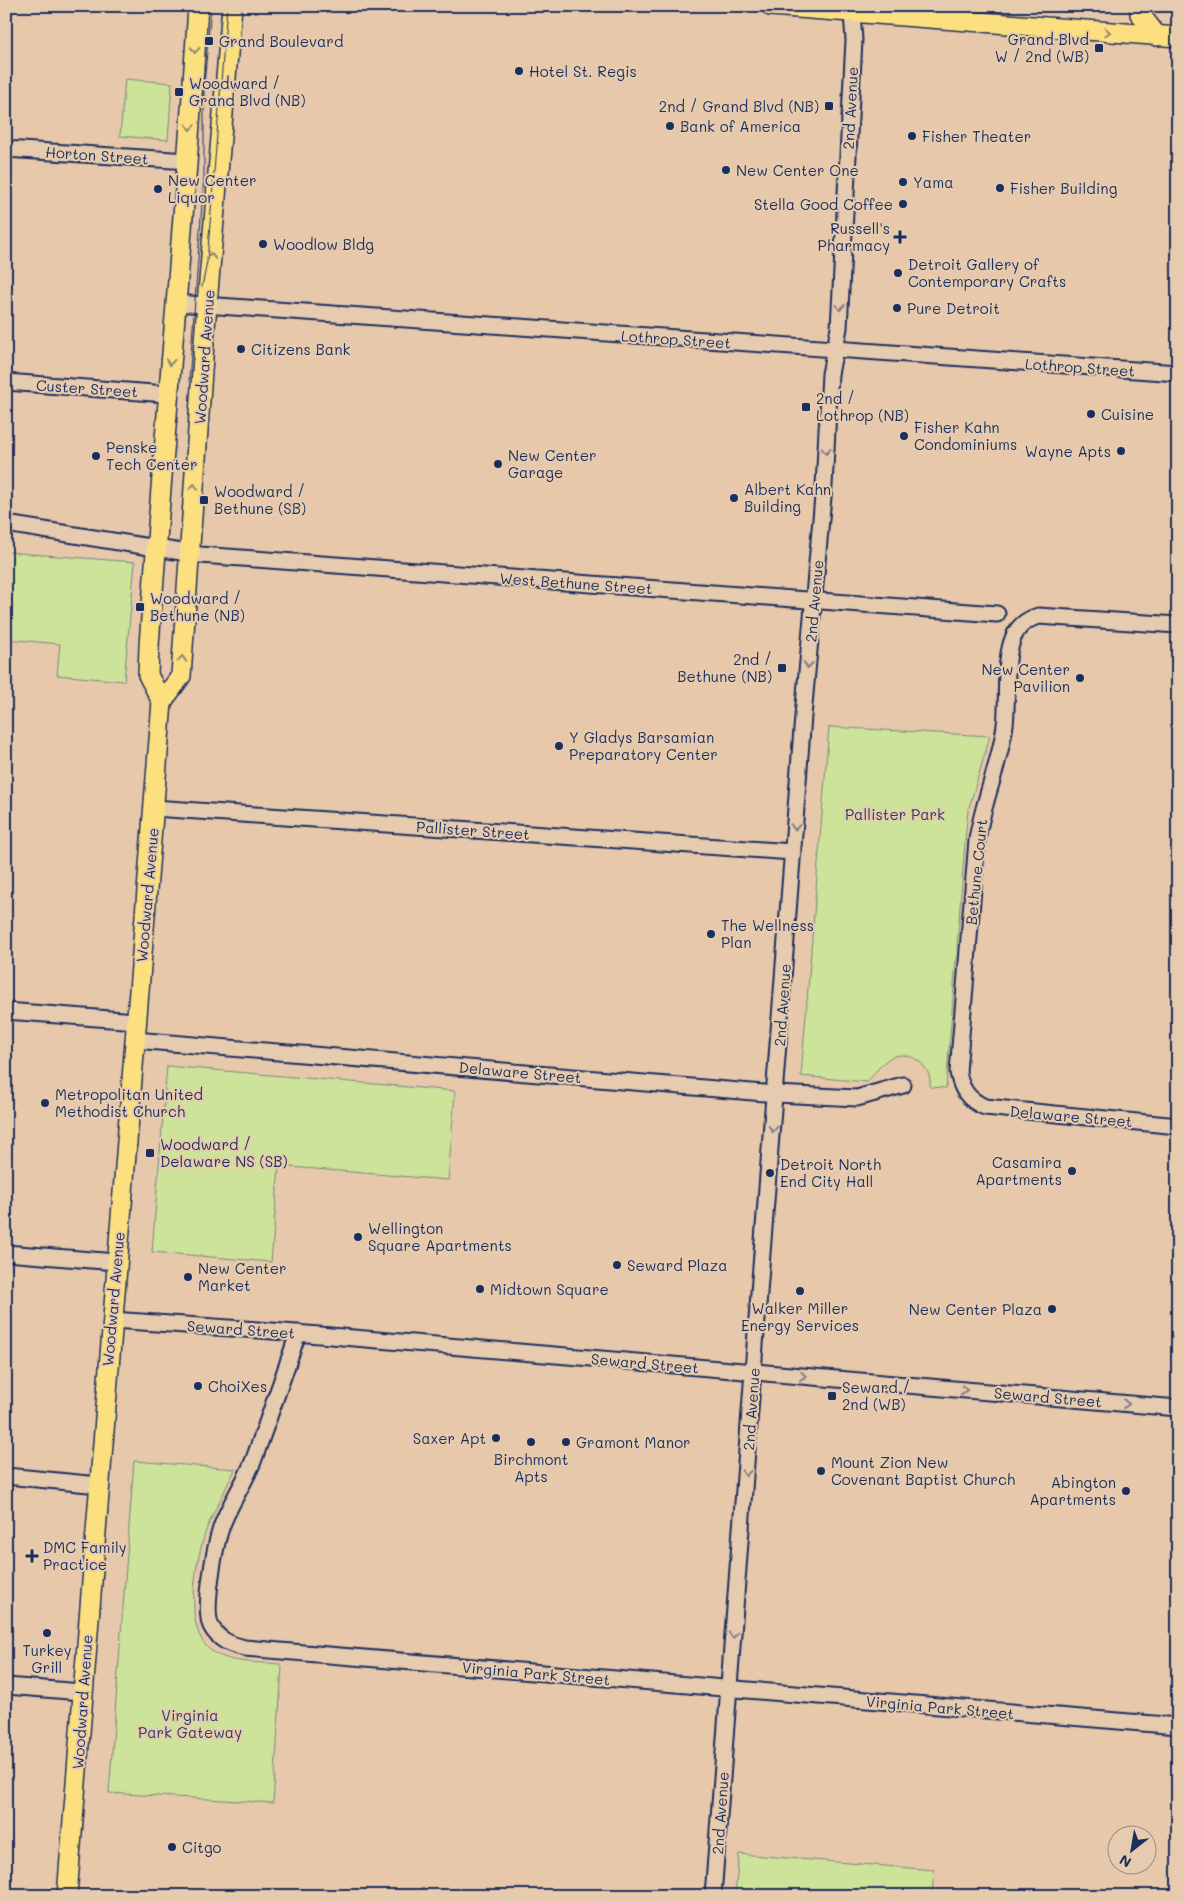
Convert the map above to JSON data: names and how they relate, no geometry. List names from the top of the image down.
{
  "streets": {
    "main road": ["Woodward Avenue"],
    "street": [
      "2nd Avenue",
      "Horton Street",
      "Lothrop Street",
      "Custer Street",
      "West Bethune Street",
      "Pallister Street",
      "Bethune Court",
      "Delaware Street",
      "Seward Street",
      "Virginia Park Street"
    ]
  },
  "crossings": [
    ["2nd Avenue", "Lothrop Street"],
    ["2nd Avenue", "West Bethune Street"],
    ["2nd Avenue", "Pallister Street"],
    ["2nd Avenue", "Delaware Street"],
    ["2nd Avenue", "Seward Street"],
    ["2nd Avenue", "Virginia Park Street"],
    ["Lothrop Street", "Woodward Avenue"],
    ["Woodward Avenue", "West Bethune Street"],
    ["Woodward Avenue", "Pallister Street"],
    ["Woodward Avenue", "Delaware Street"],
    ["Woodward Avenue", "Seward Street"],
    ["Bethune Court", "Delaware Street"],
    ["Seward Street", "Virginia Park Street"]
  ],
  "one_way": ["2nd Avenue", "Seward Street"],
  "parks": ["Pallister Park", "Virginia Park Gateway"],
  "places": {
    "transit": [
      "Grand Boulevard",
      "Grand Blvd W / 2nd (WB)",
      "Woodward / Grand Blvd (NB)",
      "2nd / Grand Blvd (NB)",
      "2nd / Lothrop (NB)",
      "Woodward / Bethune (SB)",
      "Woodward / Bethune (NB)",
      "2nd / Bethune (NB)",
      "Woodward / Delaware NS (SB)",
      "Seward / 2nd (WB)"
    ],
    "other": [
      "Hotel St. Regis",
      "Bank of America",
      "Fisher Theater",
      "New Center One",
      "Yama",
      "Fisher Building",
      "New Center Liquor",
      "Stella Good Coffee",
      "Woodlow Bldg",
      "Detroit Gallery of Contemporary Crafts",
      "Pure Detroit",
      "Citizens Bank",
      "Cuisine",
      "Fisher Kahn Condominiums",
      "Wayne Apts",
      "Penske Tech Center",
      "New Center Garage",
      "Albert Kahn Building",
      "New Center Pavilion",
      "Y Gladys Barsamian Preparatory Center",
      "The Wellness Plan",
      "Metropolitan United Methodist Church",
      "Casamira Apartments",
      "Detroit North End City Hall",
      "Wellington Square Apartments",
      "Seward Plaza",
      "New Center Market",
      "Midtown Square",
      "Walker Miller Energy Services",
      "New Center Plaza",
      "ChoiXes",
      "Saxer Apt",
      "Birchmont Apts",
      "Gramont Manor",
      "Mount Zion New Covenant Baptist Church",
      "Abington Apartments",
      "Turkey Grill",
      "Citgo"
    ],
    "health": ["Russell's Pharmacy", "DMC Family Practice"]
  },
  "north": "bottom left"
}
